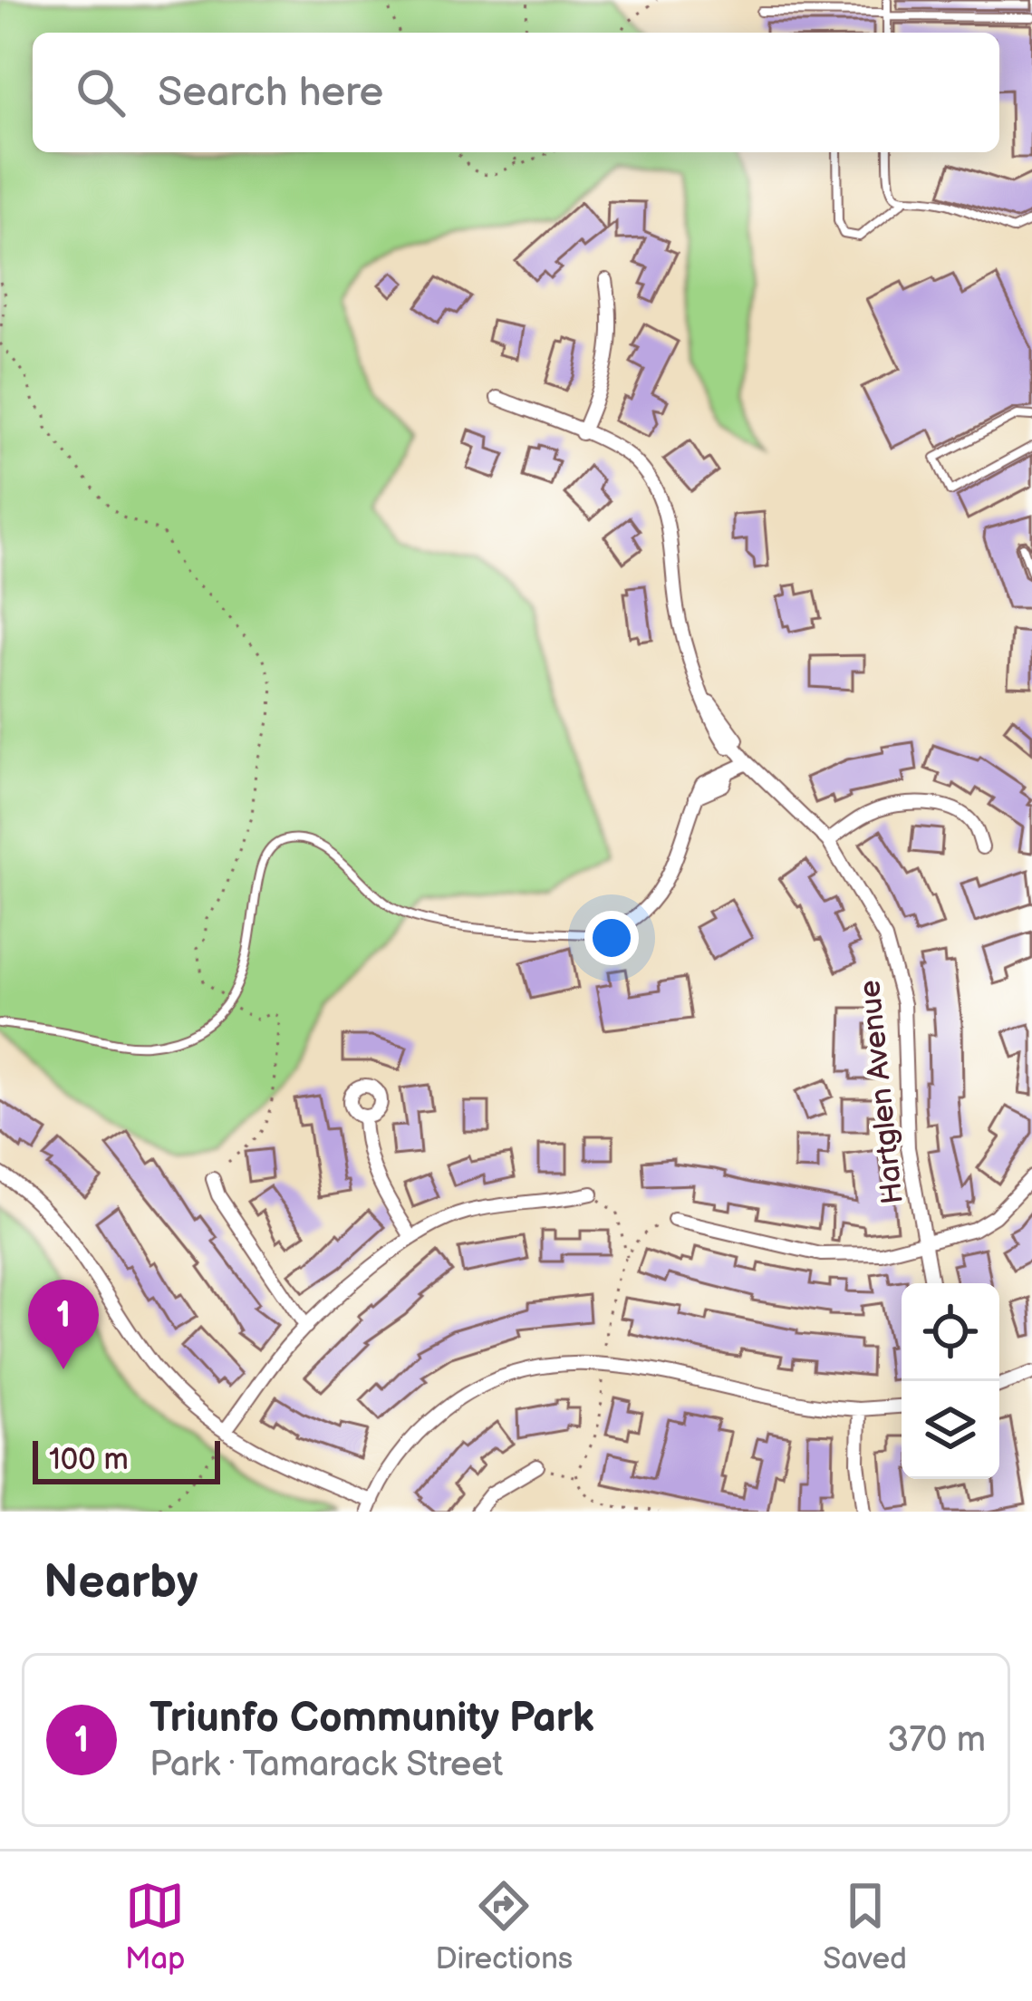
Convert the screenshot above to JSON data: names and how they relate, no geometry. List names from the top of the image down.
{
  "streets": {
    "street": ["Hartglen Avenue"]
  },
  "scale_bar": "100 m",
  "page": {
    "search": "Search here",
    "pins": "1",
    "scale": "100 m",
    "heading": "Nearby",
    "list": [
      {
        "mark": "1",
        "name": "Triunfo Community Park",
        "note": "Park · Tamarack Street",
        "value": "370 m"
      }
    ],
    "nav": ["Map", "Directions", "Saved"]
  }
}
